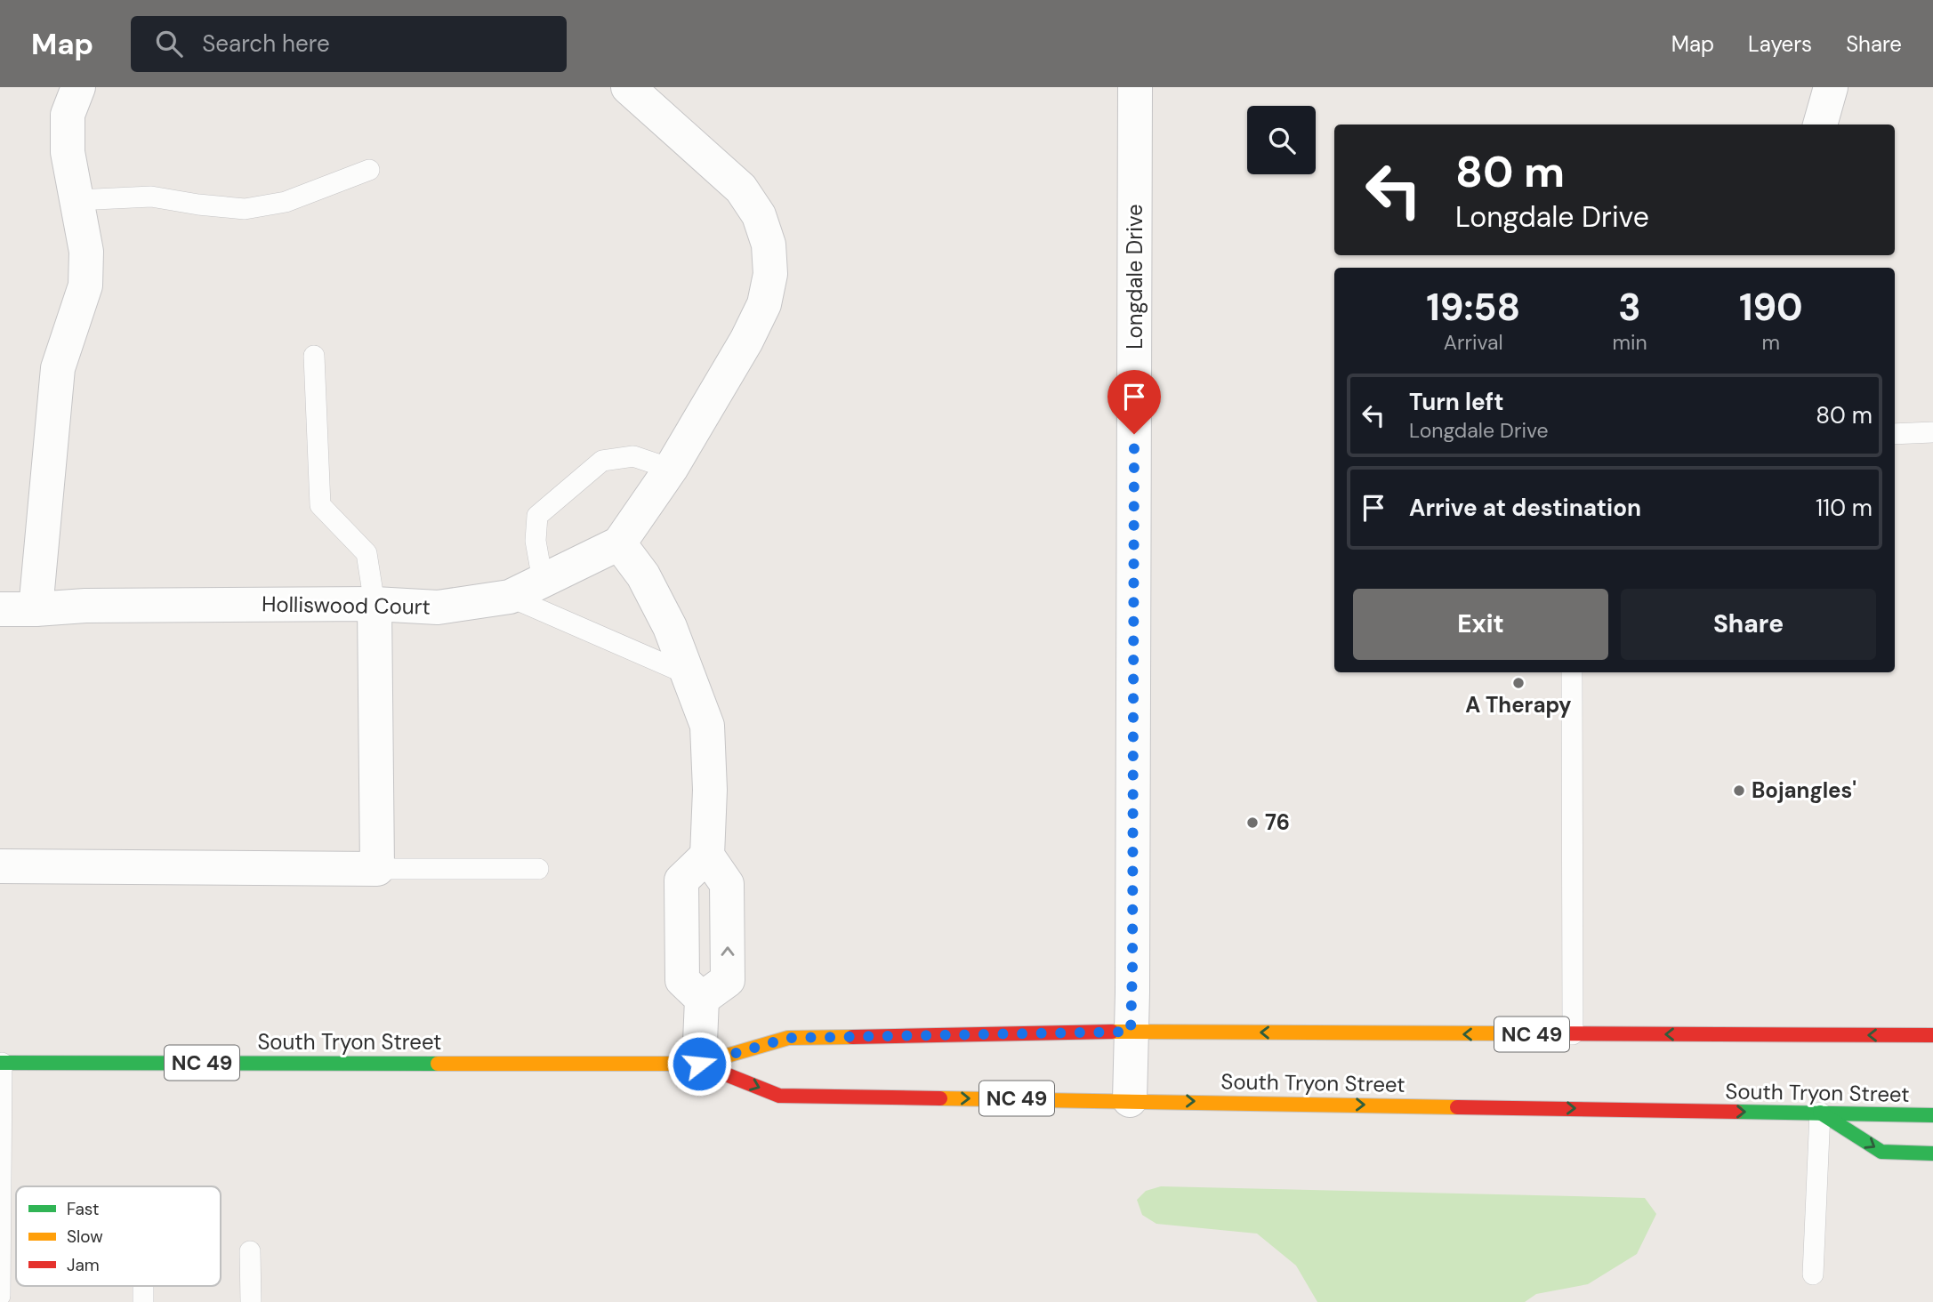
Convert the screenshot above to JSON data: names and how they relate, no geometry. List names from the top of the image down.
{
  "streets": {
    "main road": ["NC 49", "South Tryon Street"],
    "street": ["Longdale Drive", "Holliswood Court"]
  },
  "crossings": [
    ["Longdale Drive", "South Tryon Street"]
  ],
  "places": ["A Therapy", "Bojangles'", "76"],
  "legend": ["Fast", "Slow", "Jam"],
  "page": {
    "header": "Map",
    "search": "Search here",
    "nav": ["Map", "Layers", "Share"],
    "turn": ["80 m", "Longdale Drive"],
    "eta": [
      "19:58",
      "Arrival",
      "3",
      "min",
      "190",
      "m"
    ],
    "list": [
      {
        "name": "Turn left",
        "note": "Longdale Drive",
        "value": "80 m"
      },
      {
        "name": "Arrive at destination",
        "value": "110 m"
      }
    ],
    "buttons": ["Exit", "Share"]
  }
}
